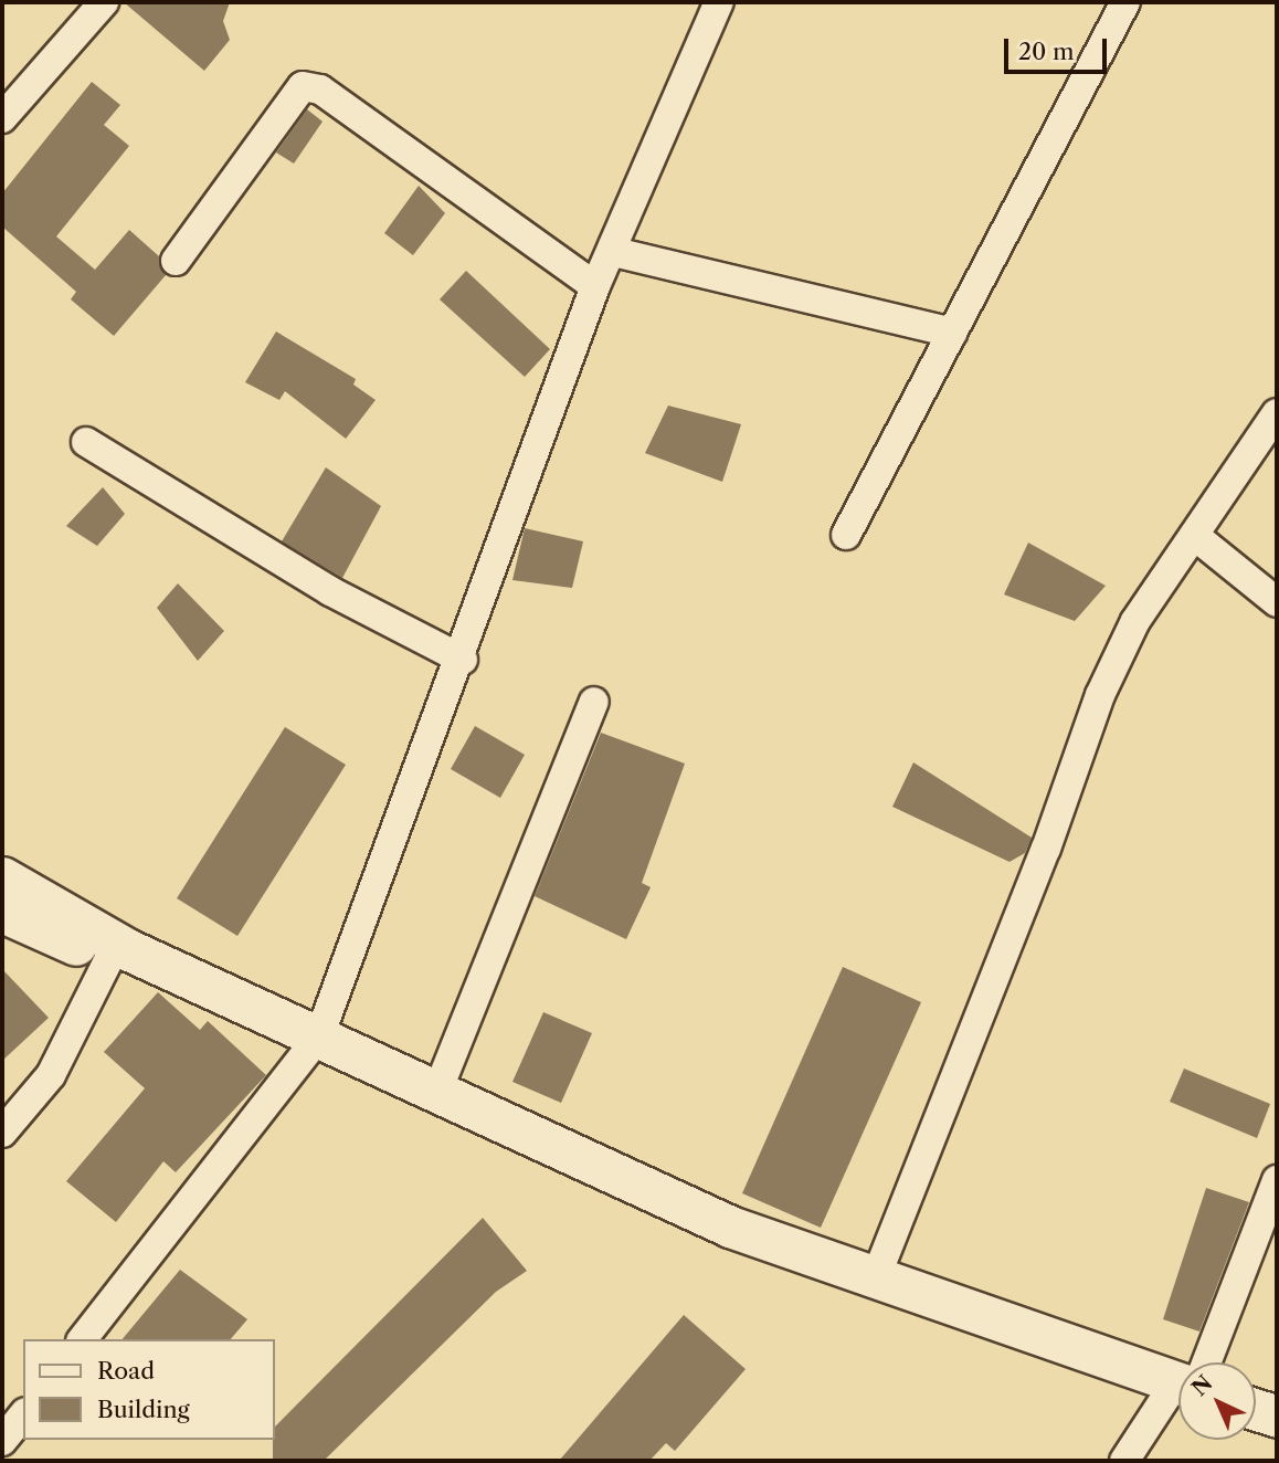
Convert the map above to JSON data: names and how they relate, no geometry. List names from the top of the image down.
{
  "legend": ["Road", "Building"],
  "scale_bar": "20 m",
  "north": "top left"
}
